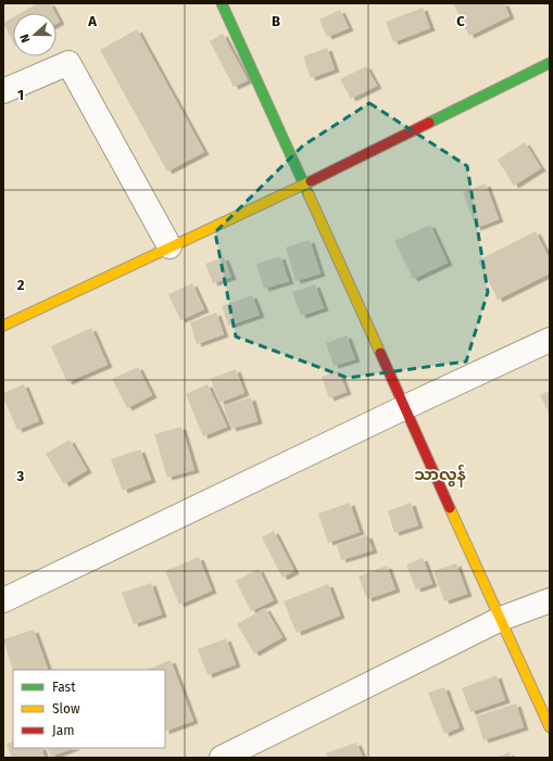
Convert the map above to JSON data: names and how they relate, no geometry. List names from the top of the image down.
{
  "districts": ["သာလွန်"],
  "legend": ["Fast", "Slow", "Jam"],
  "north": "left",
  "grid": {
    "columns": ["A", "B", "C"],
    "rows": ["1", "2", "3"]
  }
}
